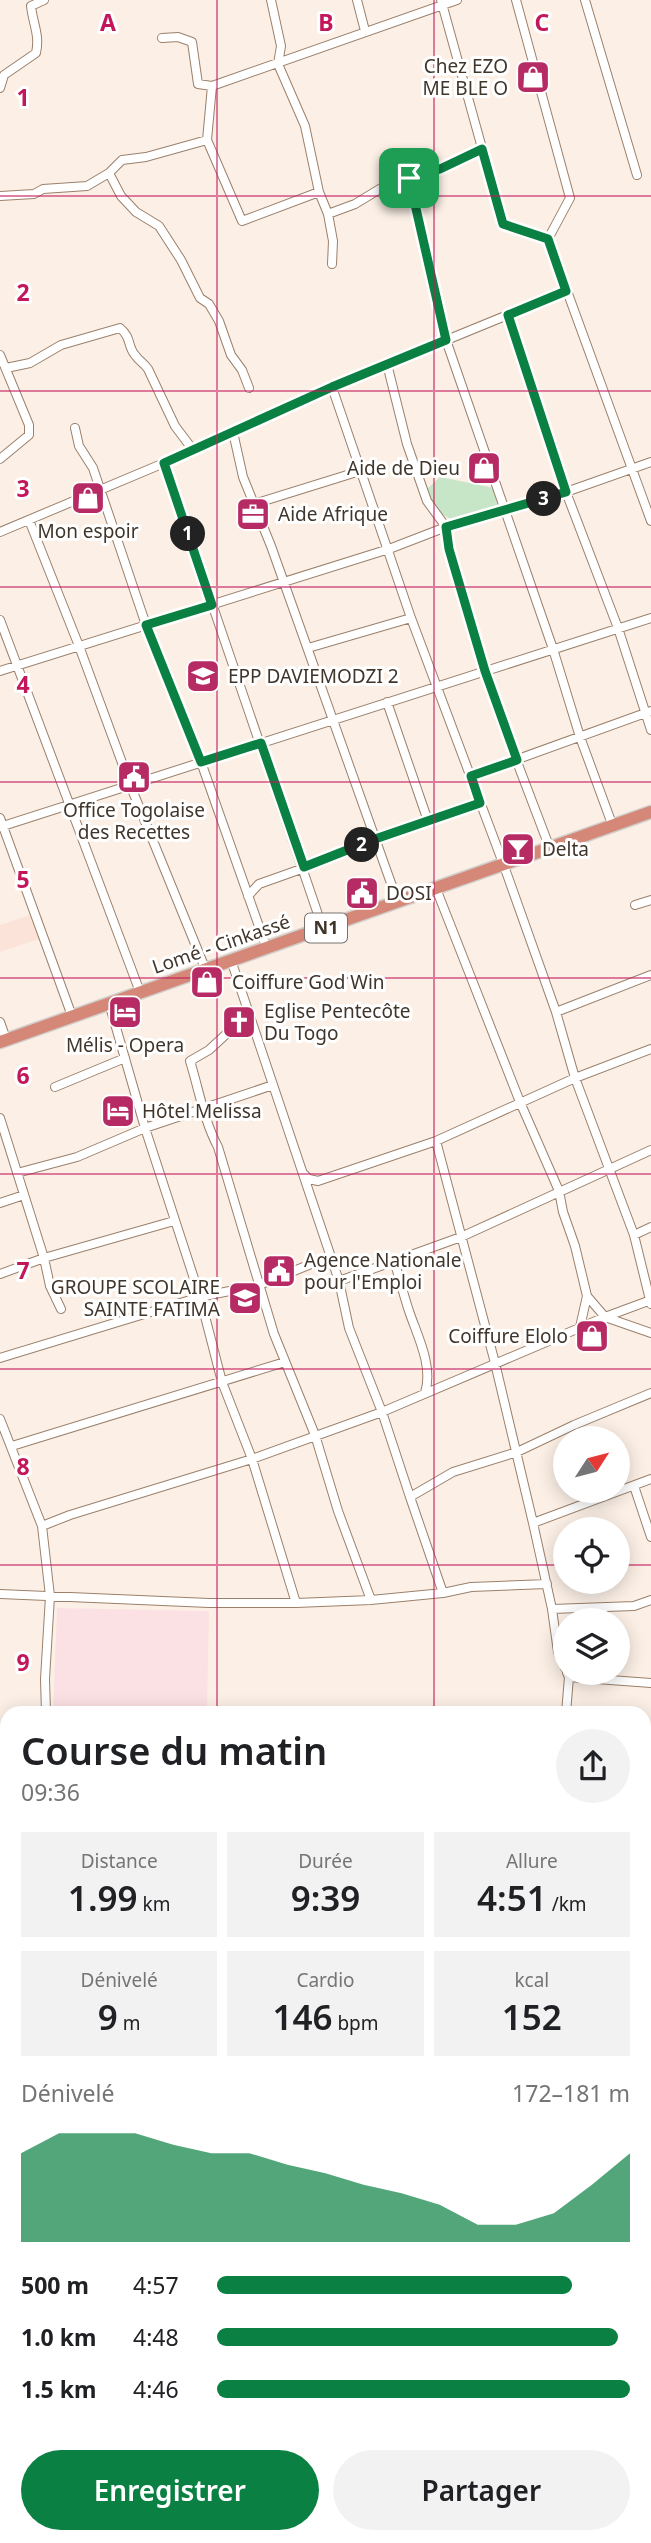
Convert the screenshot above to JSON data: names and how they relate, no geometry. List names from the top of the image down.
{
  "streets": {
    "highway": ["N1", "Lomé - Cinkassé"]
  },
  "places": {
    "shop": [
      "Chez EZO ME BLE O",
      "Aide de Dieu",
      "Mon espoir",
      "Coiffure God Win",
      "Coiffure Elolo"
    ],
    "office": ["Aide Afrique"],
    "school or university": ["EPP DAVIEMODZI 2", "GROUPE SCOLAIRE SAINTE FATIMA"],
    "public building": ["Office Togolaise des Recettes", "DOSI", "Agence Nationale pour l'Emploi"],
    "bar": ["Delta"],
    "hotel": ["Mélis - Opera", "Hôtel Melissa"],
    "church": ["Eglise Pentecôte Du Togo"]
  },
  "north": "top right",
  "page": {
    "pins": ["3", "1", "2"],
    "heading": ["Course du matin", "09:36"],
    "stats": [
      ["Distance", "1.99 km"],
      ["Durée", "9:39"],
      ["Allure", "4:51 /km"],
      ["Dénivelé", "9 m"],
      ["Cardio", "146 bpm"],
      ["kcal", "152"]
    ],
    "chart": ["Dénivelé", "172–181 m"],
    "list": [
      {
        "name": "500 m",
        "note": "4:57"
      },
      {
        "name": "1.0 km",
        "note": "4:48"
      },
      {
        "name": "1.5 km",
        "note": "4:46"
      }
    ],
    "buttons": ["Enregistrer", "Partager"]
  },
  "grid": {
    "columns": ["A", "B", "C"],
    "rows": [
      "1",
      "2",
      "3",
      "4",
      "5",
      "6",
      "7",
      "8",
      "9"
    ]
  }
}
